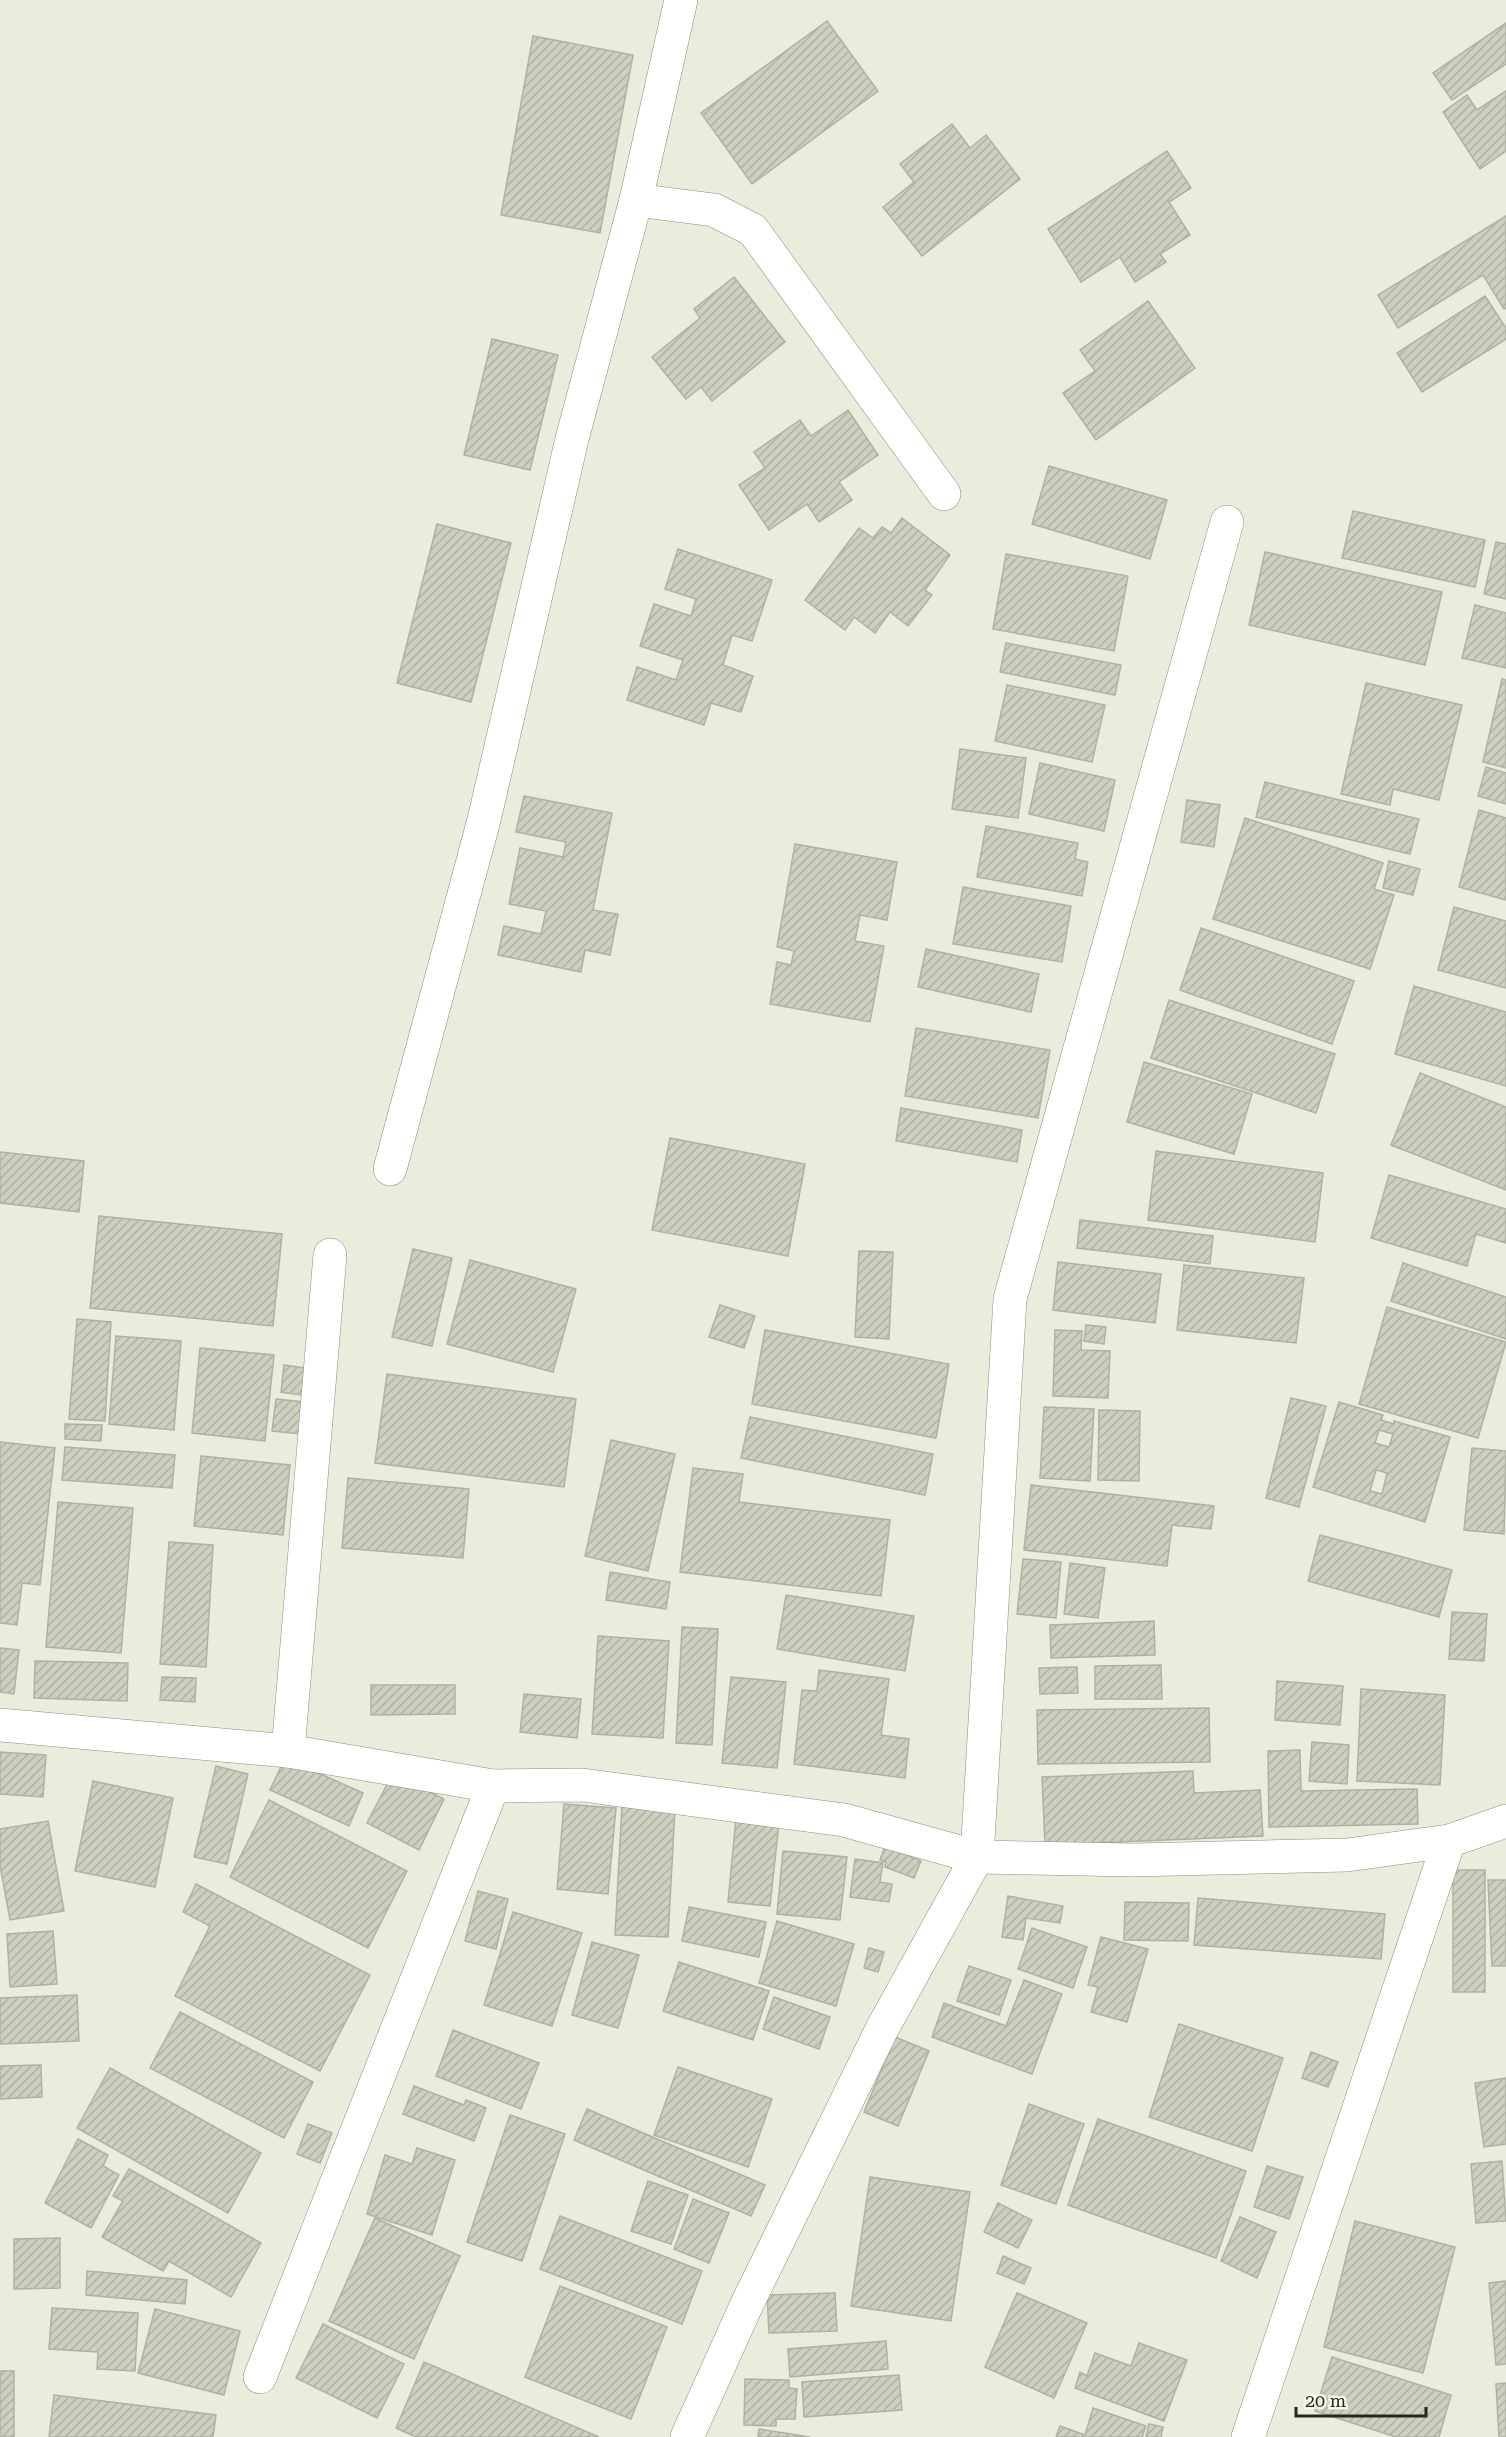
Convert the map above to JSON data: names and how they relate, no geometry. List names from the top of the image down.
{
  "scale_bar": "20 m"
}
